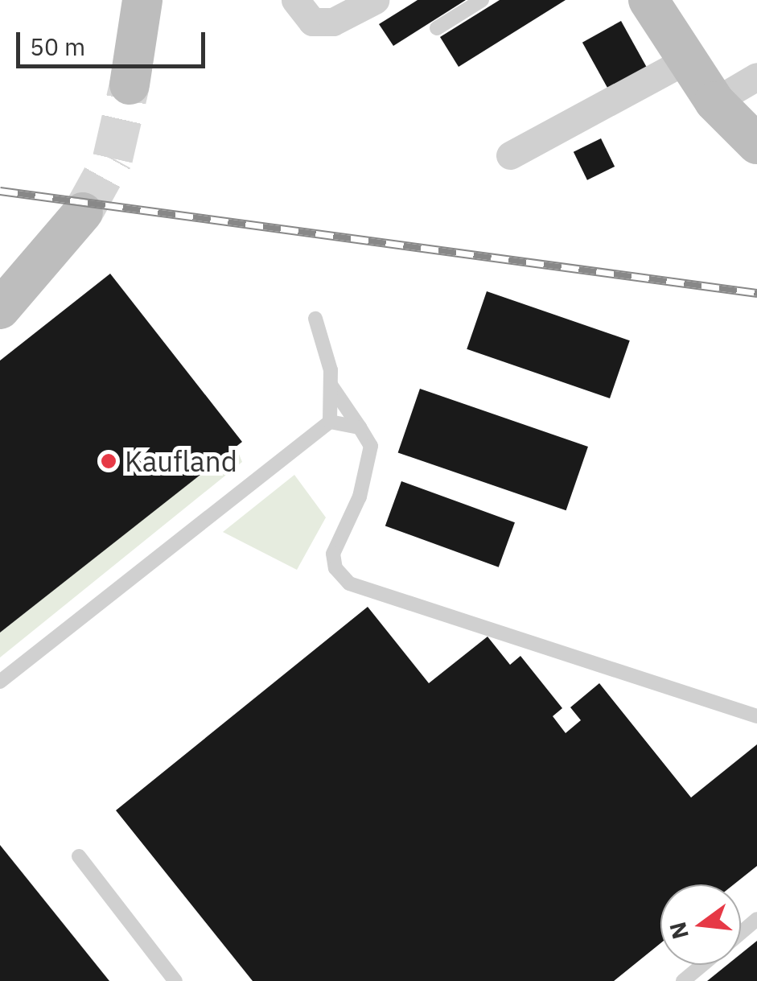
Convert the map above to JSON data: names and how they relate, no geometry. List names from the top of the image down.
{
  "places": ["Kaufland"],
  "scale_bar": "50 m",
  "north": "left"
}
